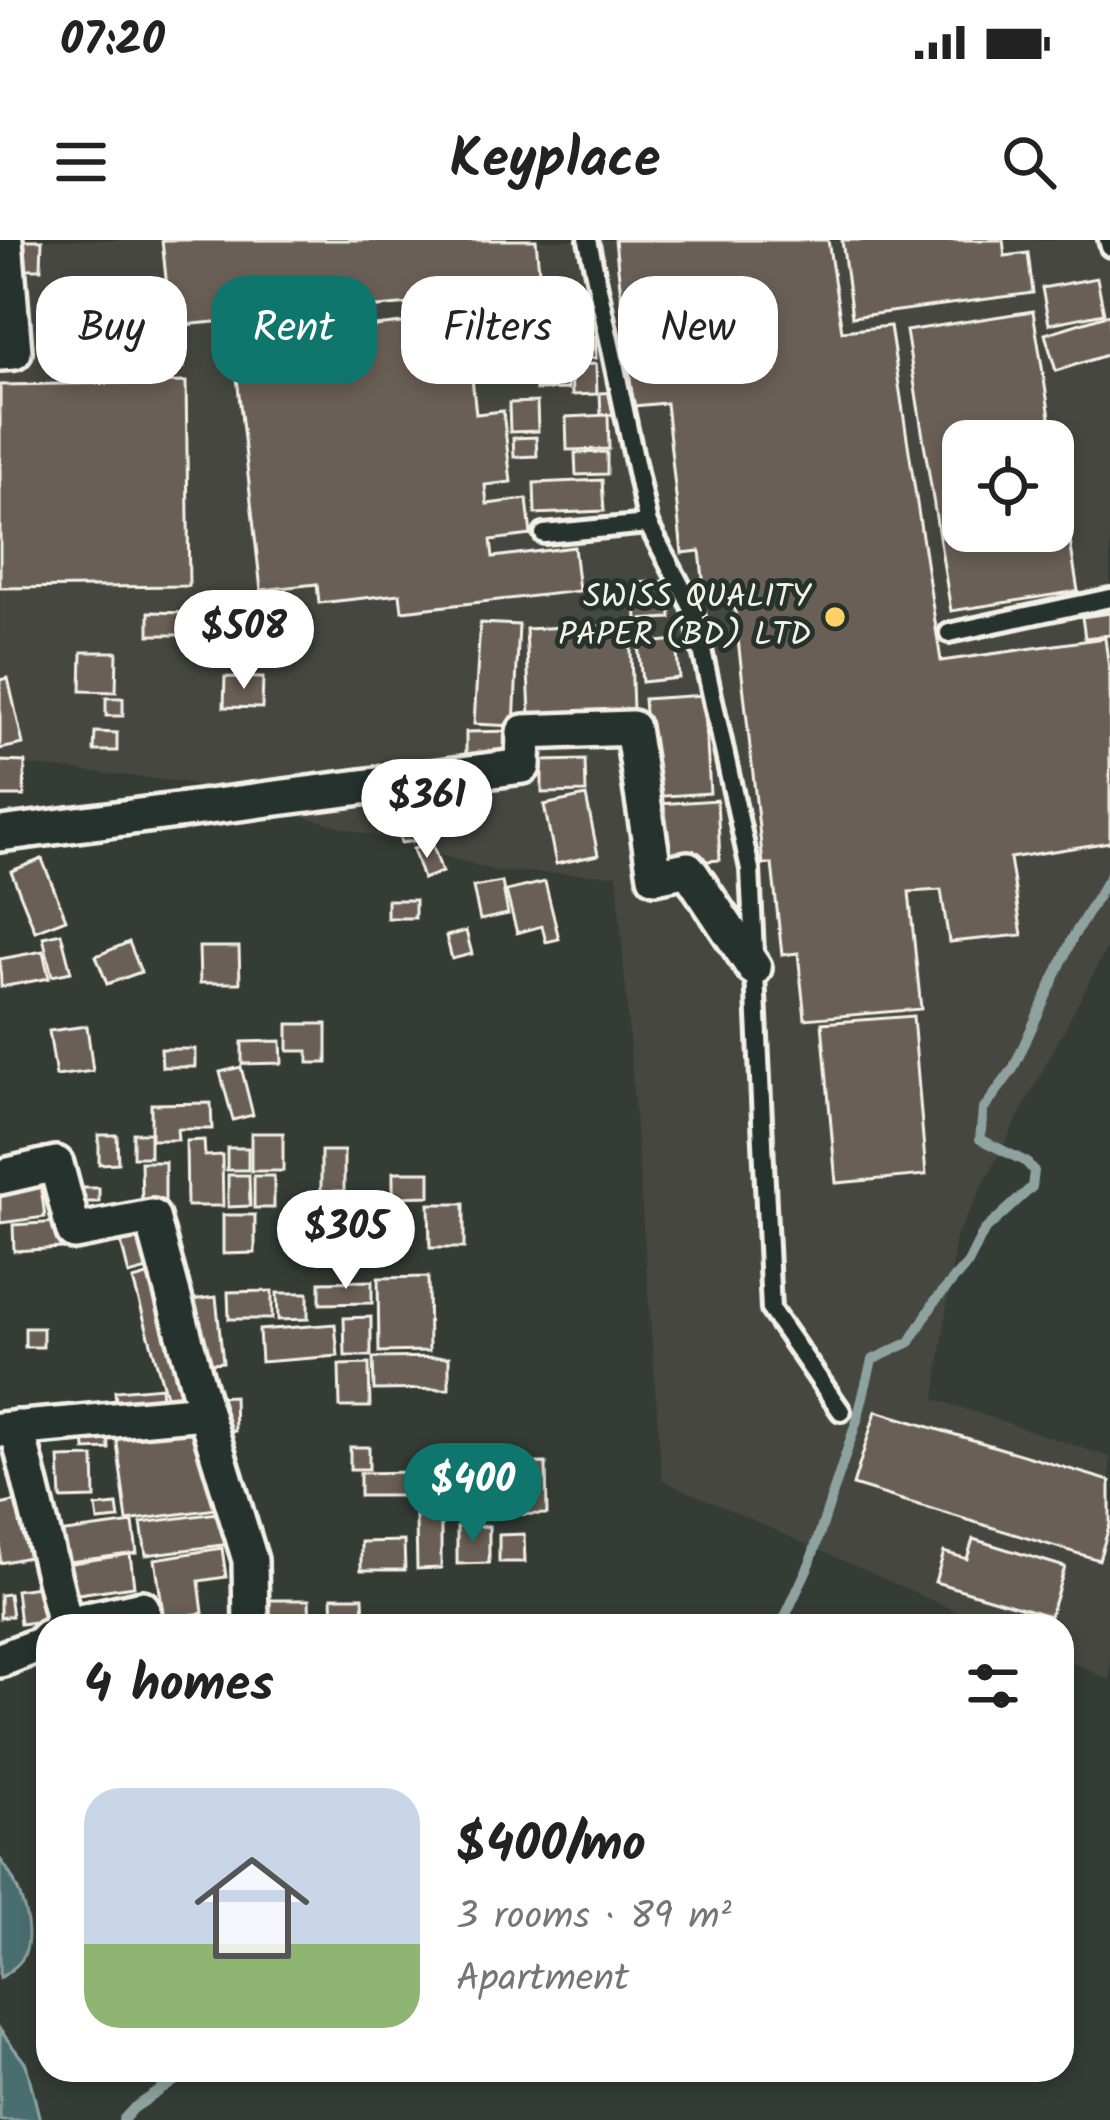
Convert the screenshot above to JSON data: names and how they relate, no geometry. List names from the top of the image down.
{
  "places": ["SWISS QUALITY PAPER (BD) LTD"],
  "page": {
    "status": "07:20",
    "header": "Keyplace",
    "chip": [
      "Buy",
      "Rent",
      "Filters",
      "New"
    ],
    "price": [
      "$508",
      "$361",
      "$305",
      "$400"
    ],
    "heading": "4 homes",
    "list": [
      {
        "name": "$400/mo",
        "note": "3 rooms · 89 m² · Apartment"
      }
    ]
  }
}
